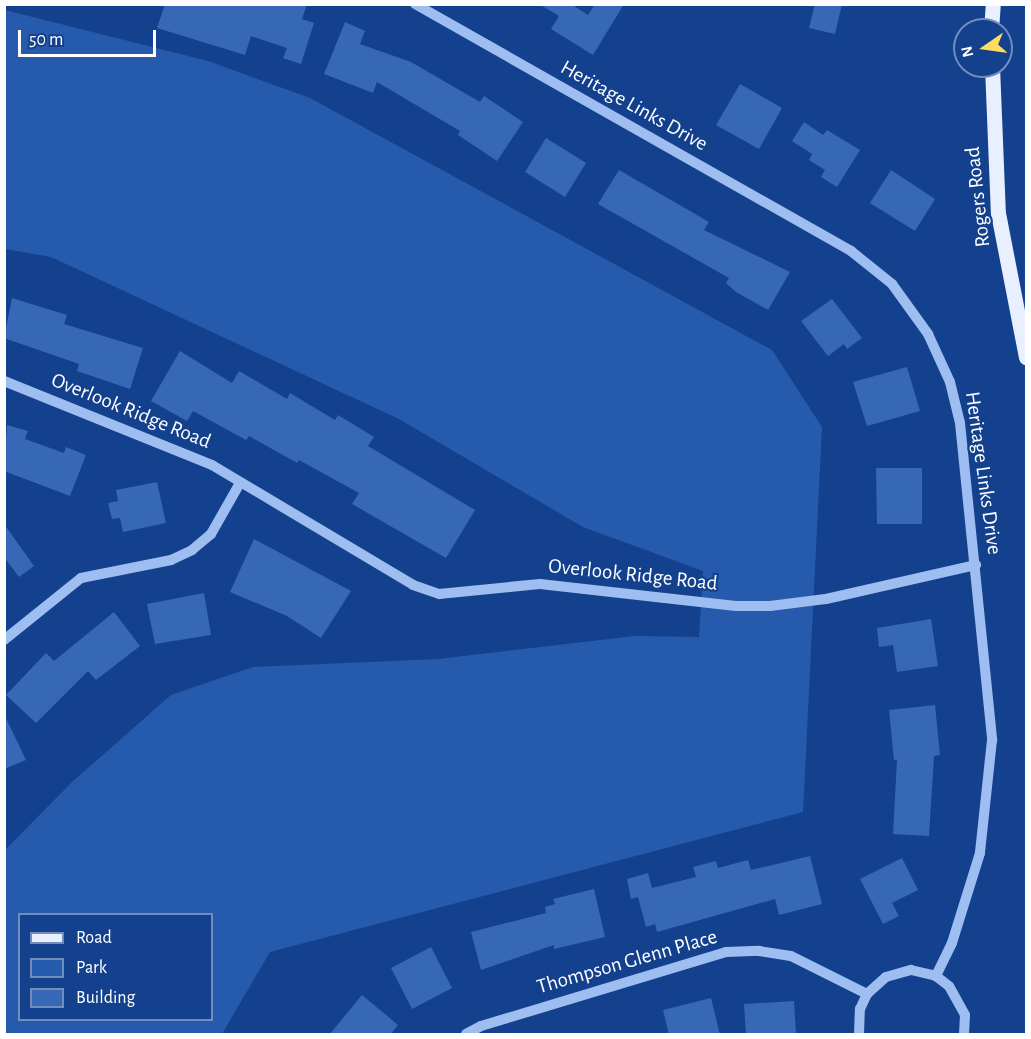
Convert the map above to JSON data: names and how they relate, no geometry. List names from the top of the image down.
{
  "streets": {
    "main road": ["Rogers Road"],
    "street": ["Heritage Links Drive", "Overlook Ridge Road", "Thompson Glenn Place"]
  },
  "crossings": [
    ["Heritage Links Drive", "Overlook Ridge Road"]
  ],
  "legend": ["Road", "Park", "Building"],
  "scale_bar": "50 m",
  "north": "left"
}
